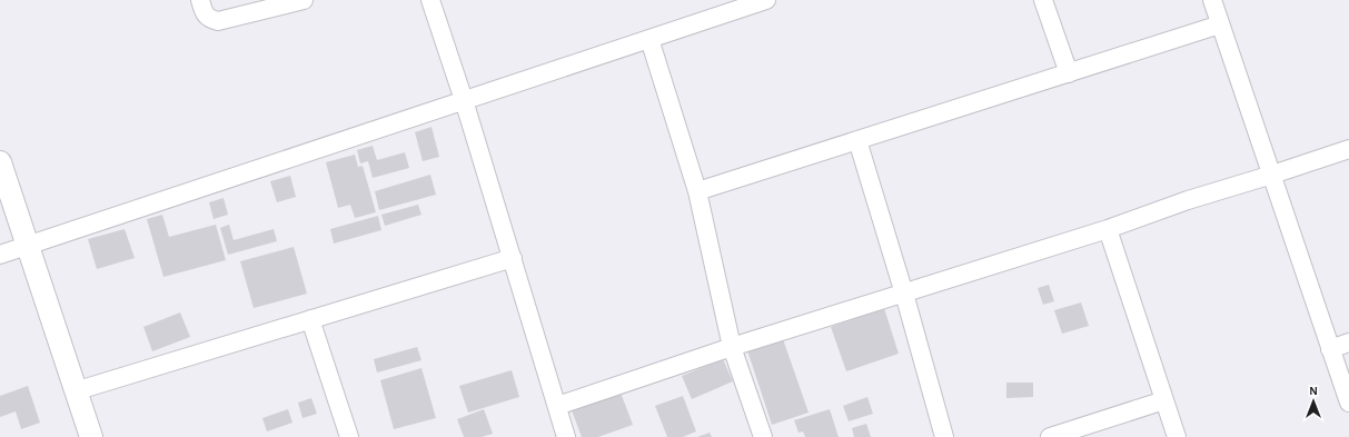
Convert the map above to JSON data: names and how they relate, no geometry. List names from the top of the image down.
{
  "north": "top"
}
